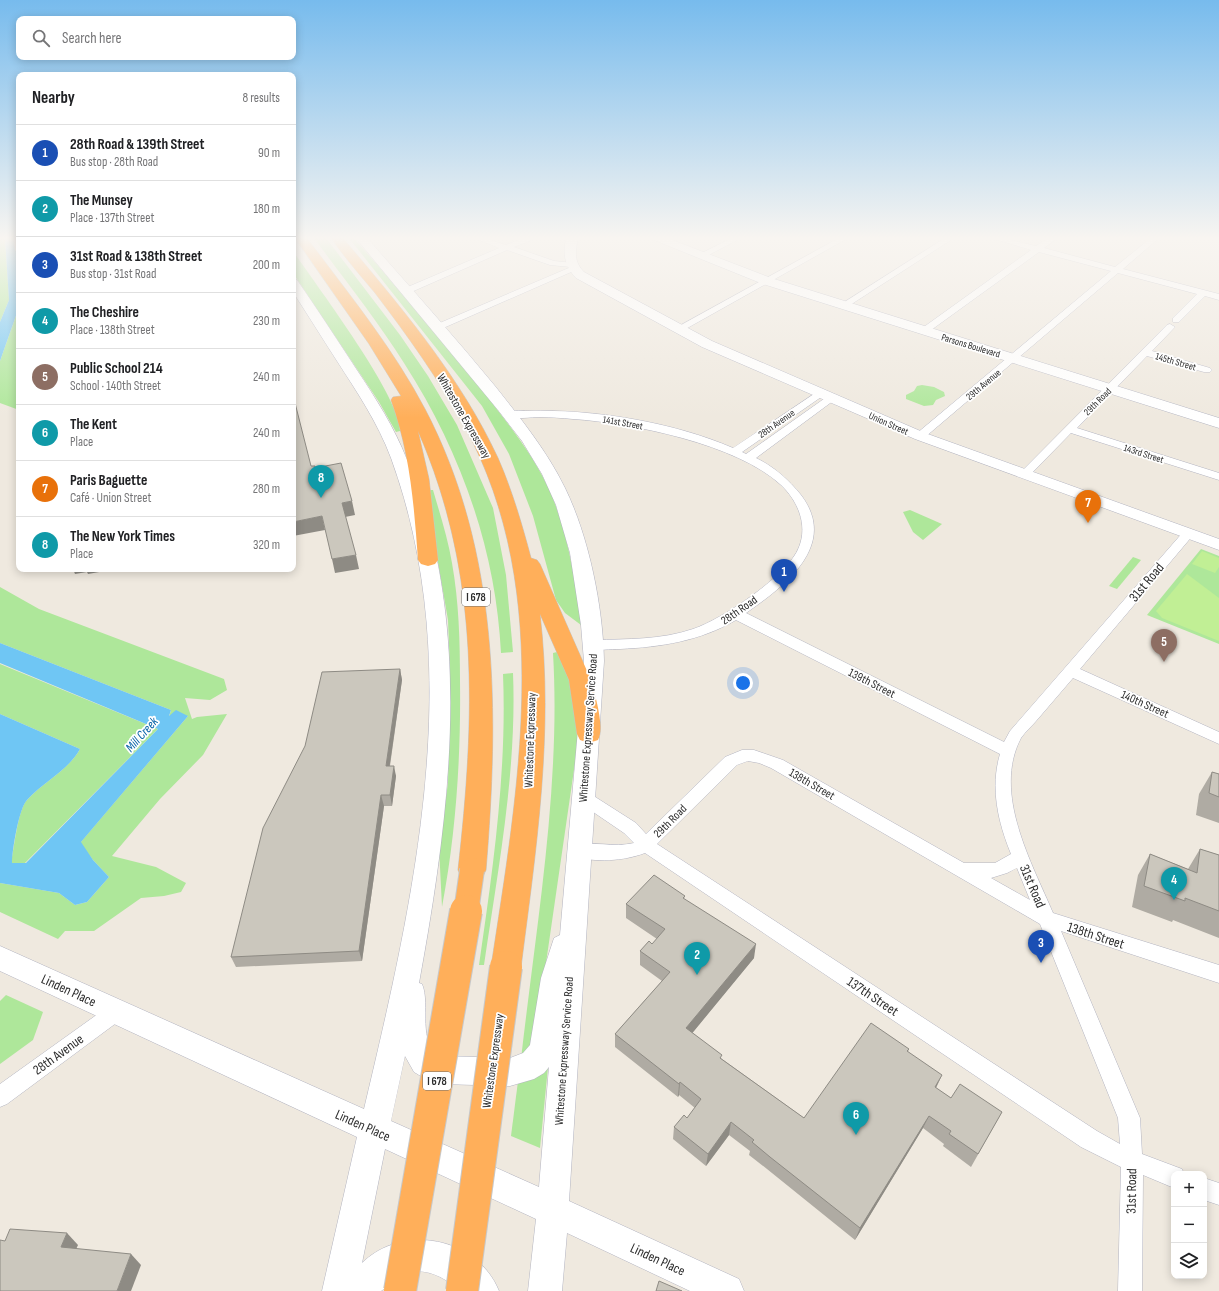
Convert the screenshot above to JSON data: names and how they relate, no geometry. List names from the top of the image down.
{
  "streets": {
    "highway": ["Whitestone Expressway", "I 678"],
    "main road": [
      "Parsons Boulevard",
      "Union Street",
      "Whitestone Expressway Service Road",
      "Linden Place"
    ],
    "street": [
      "145th Street",
      "29th Avenue",
      "29th Road",
      "141st Street",
      "28th Avenue",
      "143rd Street",
      "31st Road",
      "28th Road",
      "139th Street",
      "140th Street",
      "138th Street",
      "137th Street"
    ]
  },
  "crossings": [
    ["Parsons Boulevard", "29th Avenue"],
    ["Parsons Boulevard", "29th Road"],
    ["145th Street", "29th Road"],
    ["29th Avenue", "Union Street"],
    ["29th Road", "Union Street"],
    ["29th Road", "143rd Street"],
    ["29th Road", "Whitestone Expressway Service Road"],
    ["29th Road", "138th Street"],
    ["29th Road", "137th Street"],
    ["141st Street", "28th Avenue"],
    ["141st Street", "28th Road"],
    ["141st Street", "Whitestone Expressway Service Road"],
    ["28th Avenue", "Union Street"],
    ["28th Avenue", "28th Road"],
    ["28th Avenue", "Linden Place"],
    ["Union Street", "31st Road"],
    ["31st Road", "139th Street"],
    ["31st Road", "140th Street"],
    ["31st Road", "138th Street"],
    ["31st Road", "137th Street"],
    ["28th Road", "139th Street"],
    ["28th Road", "Whitestone Expressway Service Road"],
    ["Whitestone Expressway Service Road", "Linden Place"],
    ["Whitestone Expressway Service Road", "137th Street"]
  ],
  "water": ["Mill Creek"],
  "page": {
    "search": "Search here",
    "heading": ["Nearby", "8 results"],
    "list": [
      {
        "mark": "1",
        "name": "28th Road & 139th Street",
        "note": "Bus stop · 28th Road",
        "value": "90 m"
      },
      {
        "mark": "2",
        "name": "The Munsey",
        "note": "Place · 137th Street",
        "value": "180 m"
      },
      {
        "mark": "3",
        "name": "31st Road & 138th Street",
        "note": "Bus stop · 31st Road",
        "value": "200 m"
      },
      {
        "mark": "4",
        "name": "The Cheshire",
        "note": "Place · 138th Street",
        "value": "230 m"
      },
      {
        "mark": "5",
        "name": "Public School 214",
        "note": "School · 140th Street",
        "value": "240 m"
      },
      {
        "mark": "6",
        "name": "The Kent",
        "note": "Place",
        "value": "240 m"
      },
      {
        "mark": "7",
        "name": "Paris Baguette",
        "note": "Café · Union Street",
        "value": "280 m"
      },
      {
        "mark": "8",
        "name": "The New York Times",
        "note": "Place",
        "value": "320 m"
      }
    ],
    "pins": [
      "8",
      "7",
      "1",
      "5",
      "4",
      "3",
      "2",
      "6"
    ],
    "map_buttons": ["+", "−"]
  }
}
